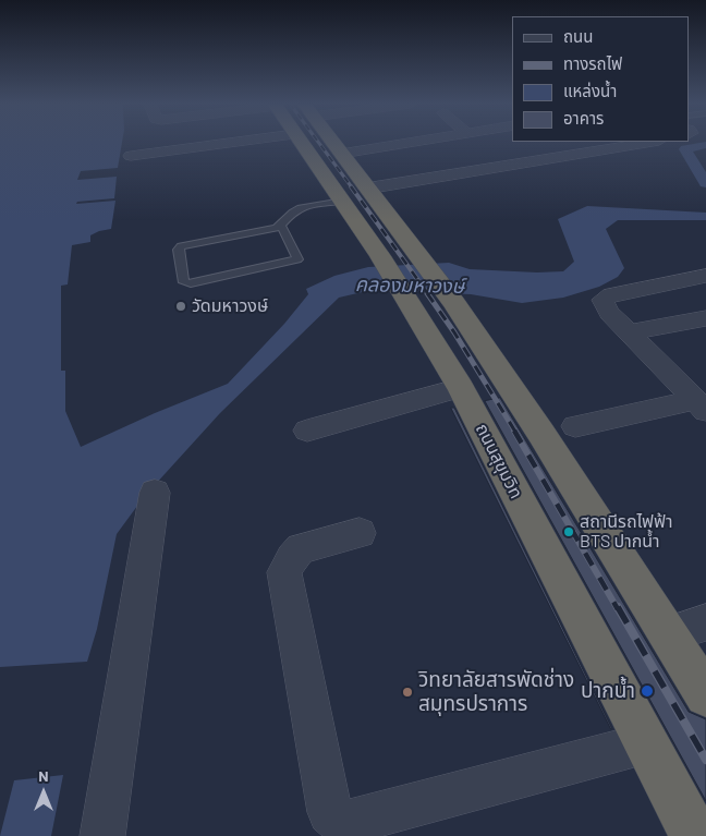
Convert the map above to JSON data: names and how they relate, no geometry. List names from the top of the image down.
{
  "streets": {
    "highway": ["ถนนสุขุมวิท"]
  },
  "water": ["คลองมหาวงษ์"],
  "places": [
    "วัดมหาวงษ์",
    "สถานีรถไฟฟ้า BTS ปากน้ำ",
    "ปากน้ำ",
    "วิทยาลัยสารพัดช่าง สมุทรปราการ"
  ],
  "legend": [
    "ถนน",
    "ทางรถไฟ",
    "แหล่งน้ำ",
    "อาคาร"
  ],
  "north": "top"
}
